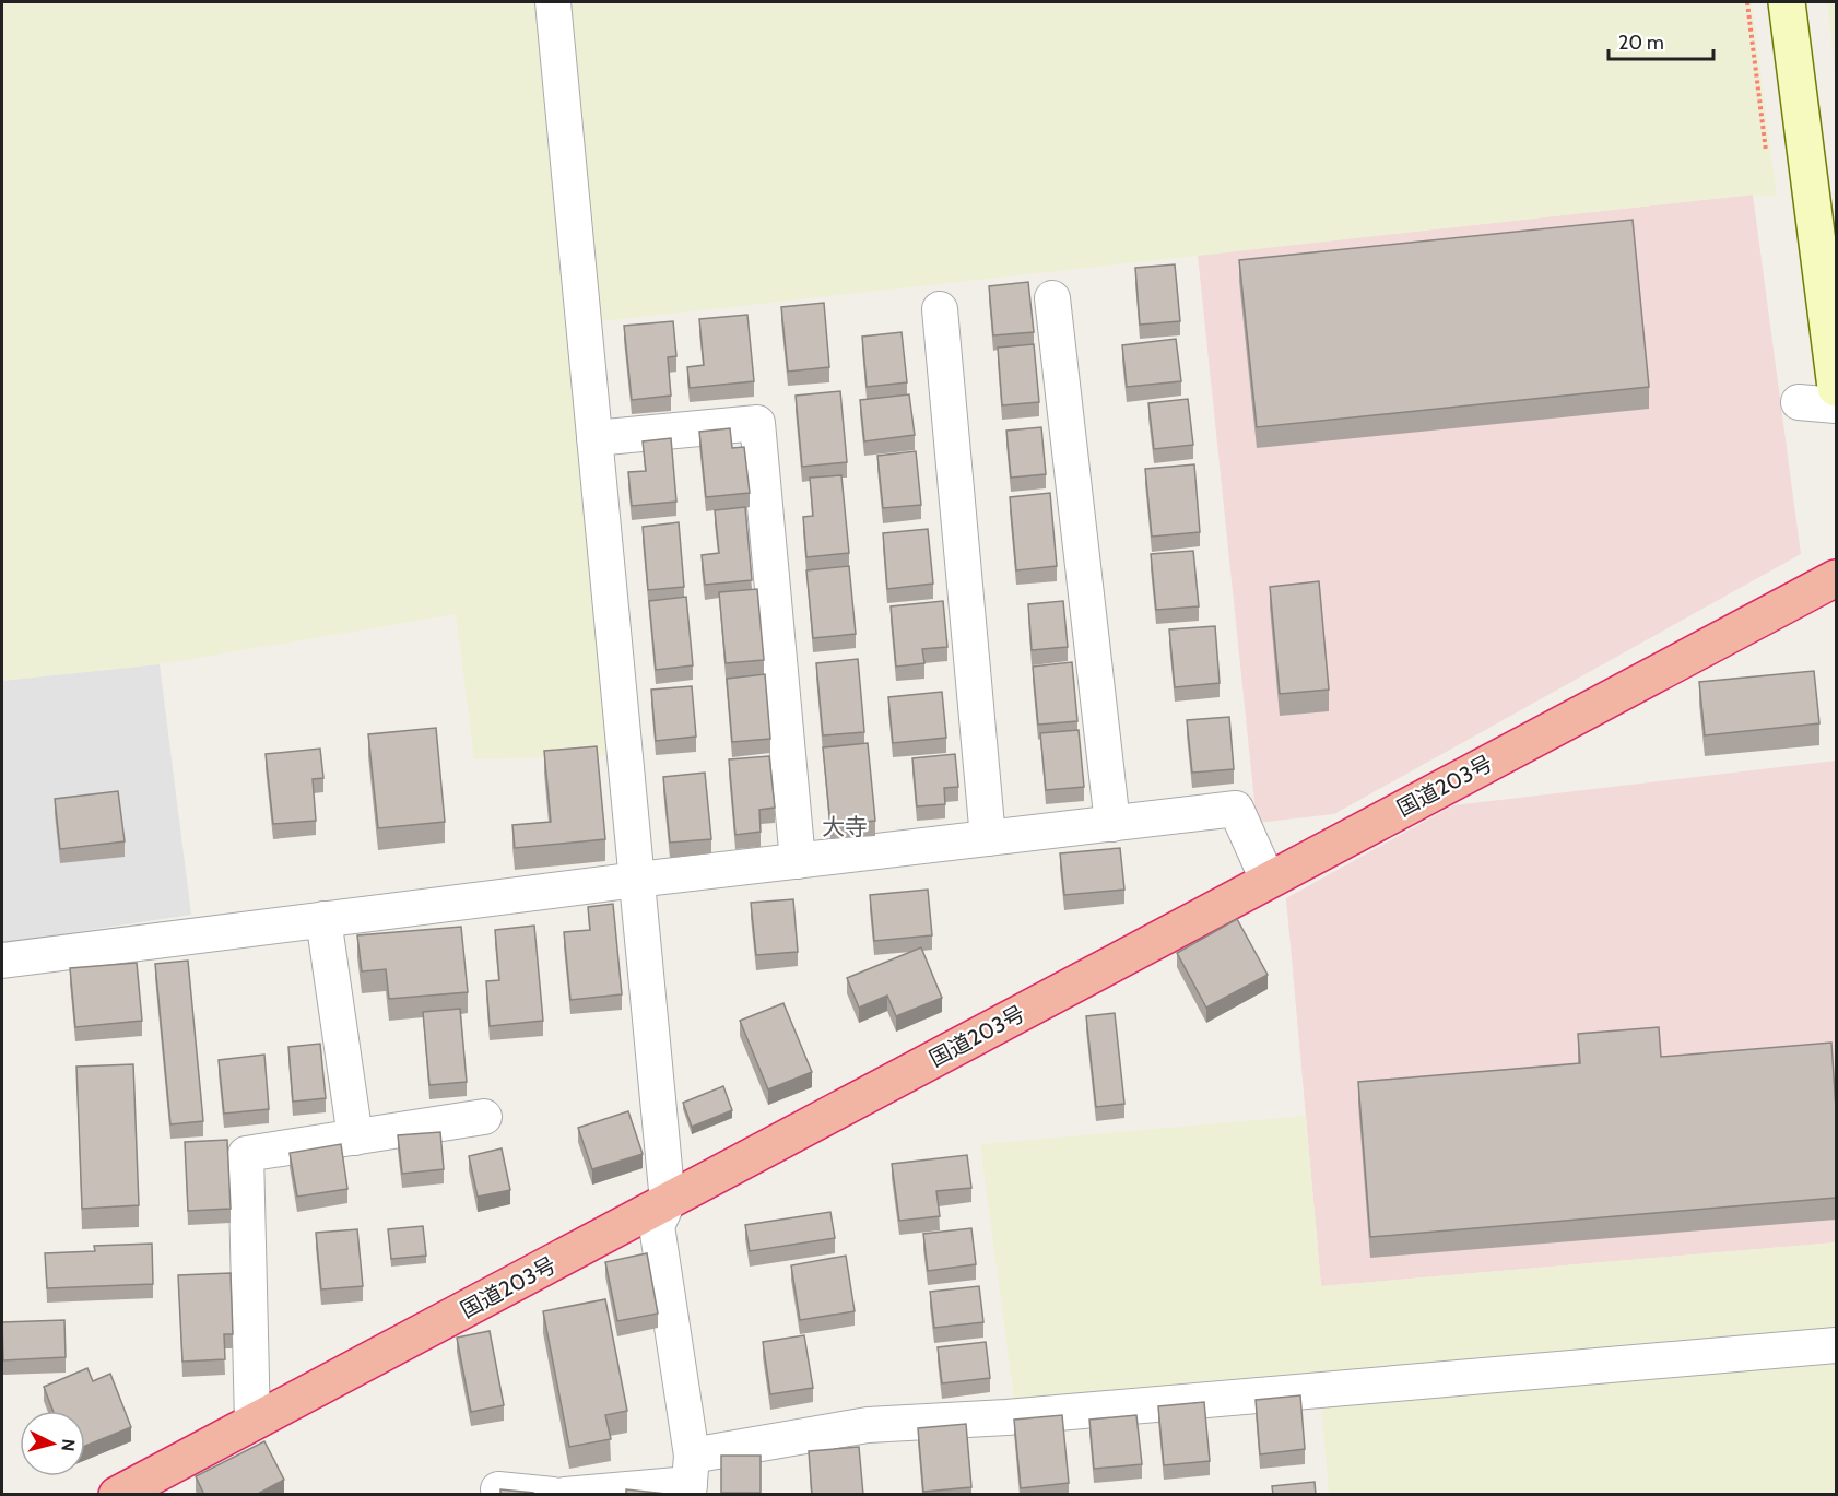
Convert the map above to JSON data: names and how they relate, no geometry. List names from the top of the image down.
{
  "streets": {
    "highway": ["国道203号"]
  },
  "districts": ["大寺"],
  "scale_bar": "20 m",
  "north": "right"
}
